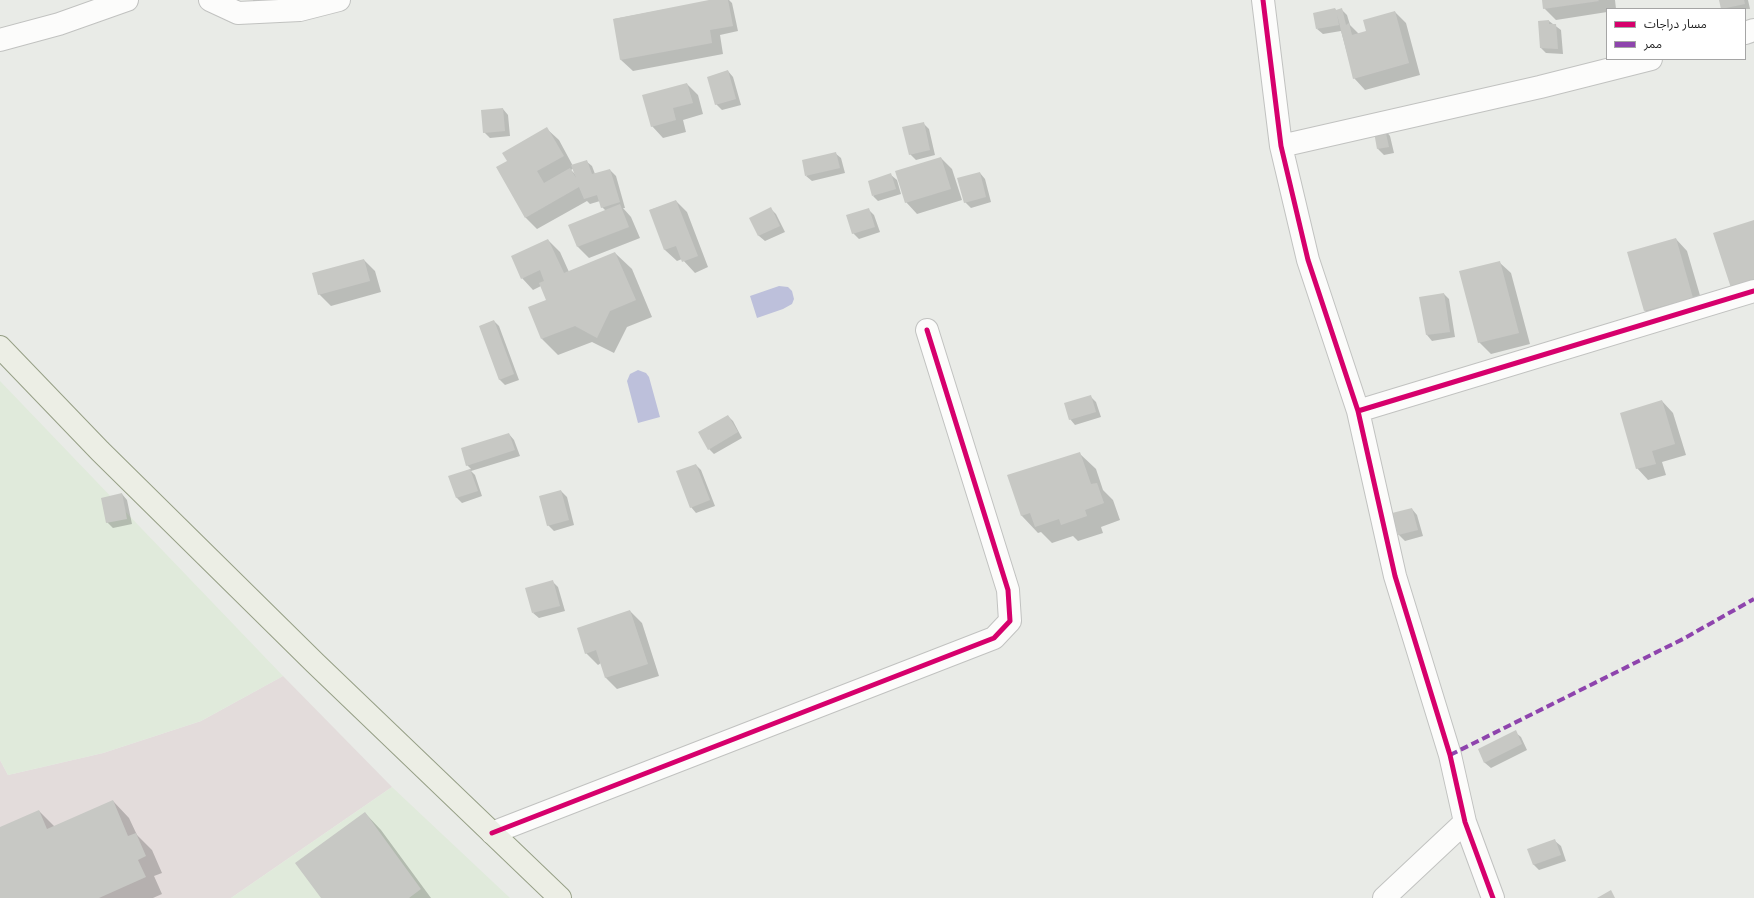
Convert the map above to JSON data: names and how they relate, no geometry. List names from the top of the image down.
{
  "legend": ["مسار دراجات", "ممر"]
}
